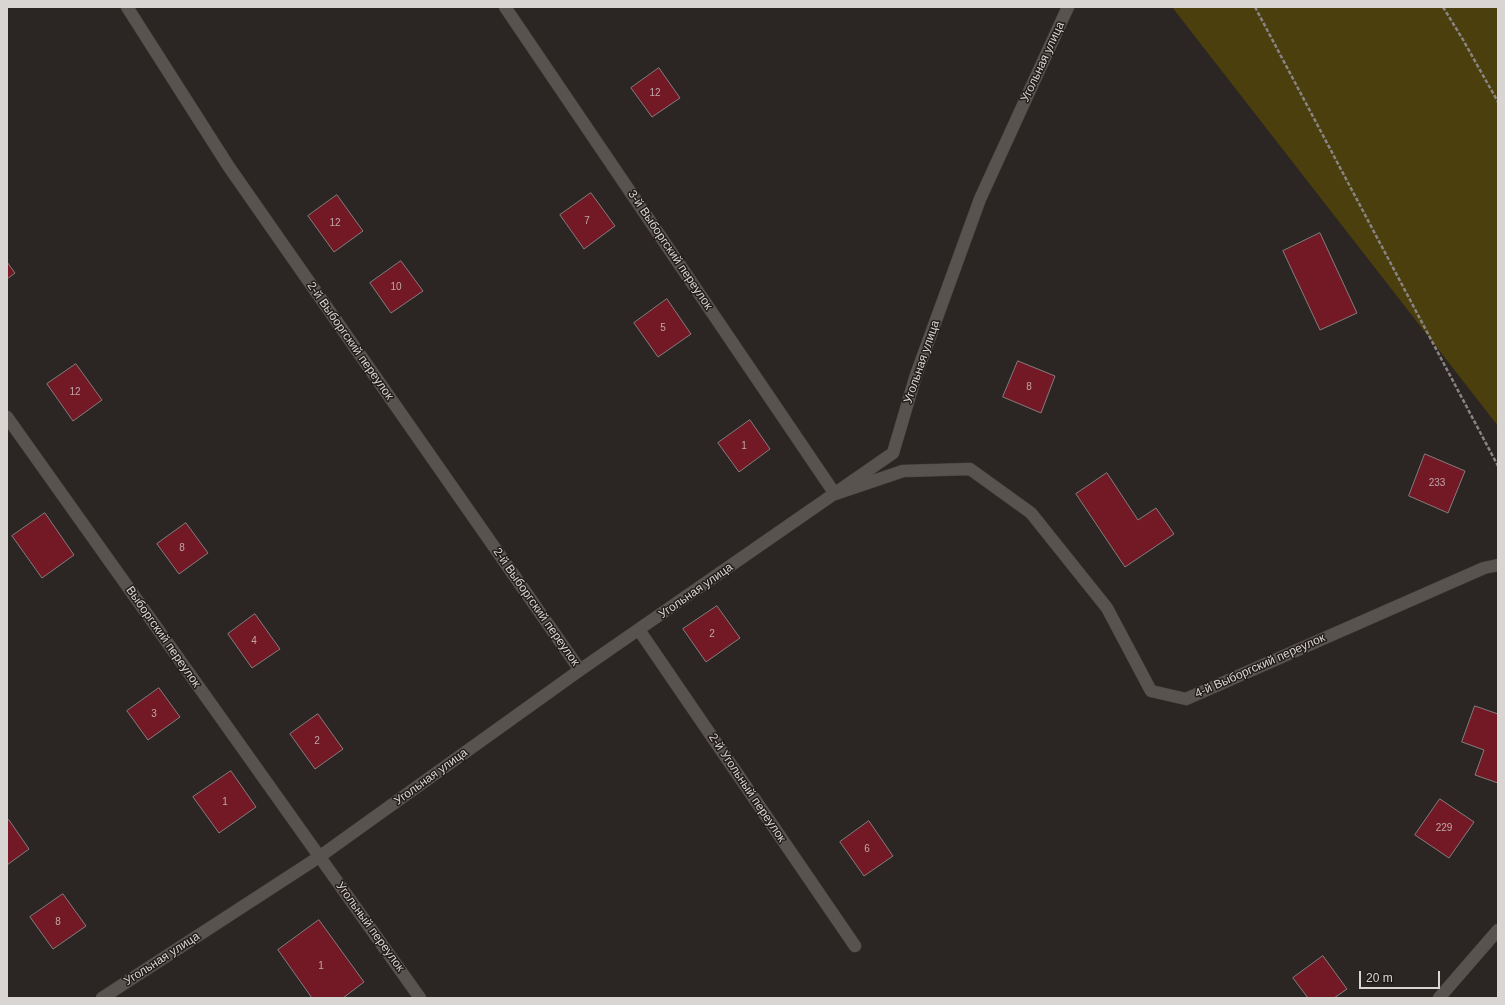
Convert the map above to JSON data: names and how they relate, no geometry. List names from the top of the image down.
{
  "streets": {
    "street": [
      "Угольная улица",
      "3-й Выборгский переулок",
      "2-й Выборгский переулок",
      "Выборгский переулок",
      "4-й Выборгский переулок",
      "2-й Угольный переулок",
      "Угольный переулок"
    ]
  },
  "crossings": [
    ["Угольная улица", "3-й Выборгский переулок"],
    ["Угольная улица", "2-й Выборгский переулок"],
    ["Угольная улица", "Выборгский переулок"],
    ["Угольная улица", "4-й Выборгский переулок"],
    ["Угольная улица", "2-й Угольный переулок"],
    ["Угольная улица", "Угольный переулок"],
    ["3-й Выборгский переулок", "4-й Выборгский переулок"],
    ["Выборгский переулок", "Угольный переулок"]
  ],
  "house_numbers": [
    "12",
    "7",
    "12",
    "10",
    "5",
    "8",
    "12",
    "1",
    "233",
    "8",
    "2",
    "4",
    "3",
    "2",
    "1",
    "229",
    "6",
    "8",
    "1"
  ],
  "scale_bar": "20 m"
}
